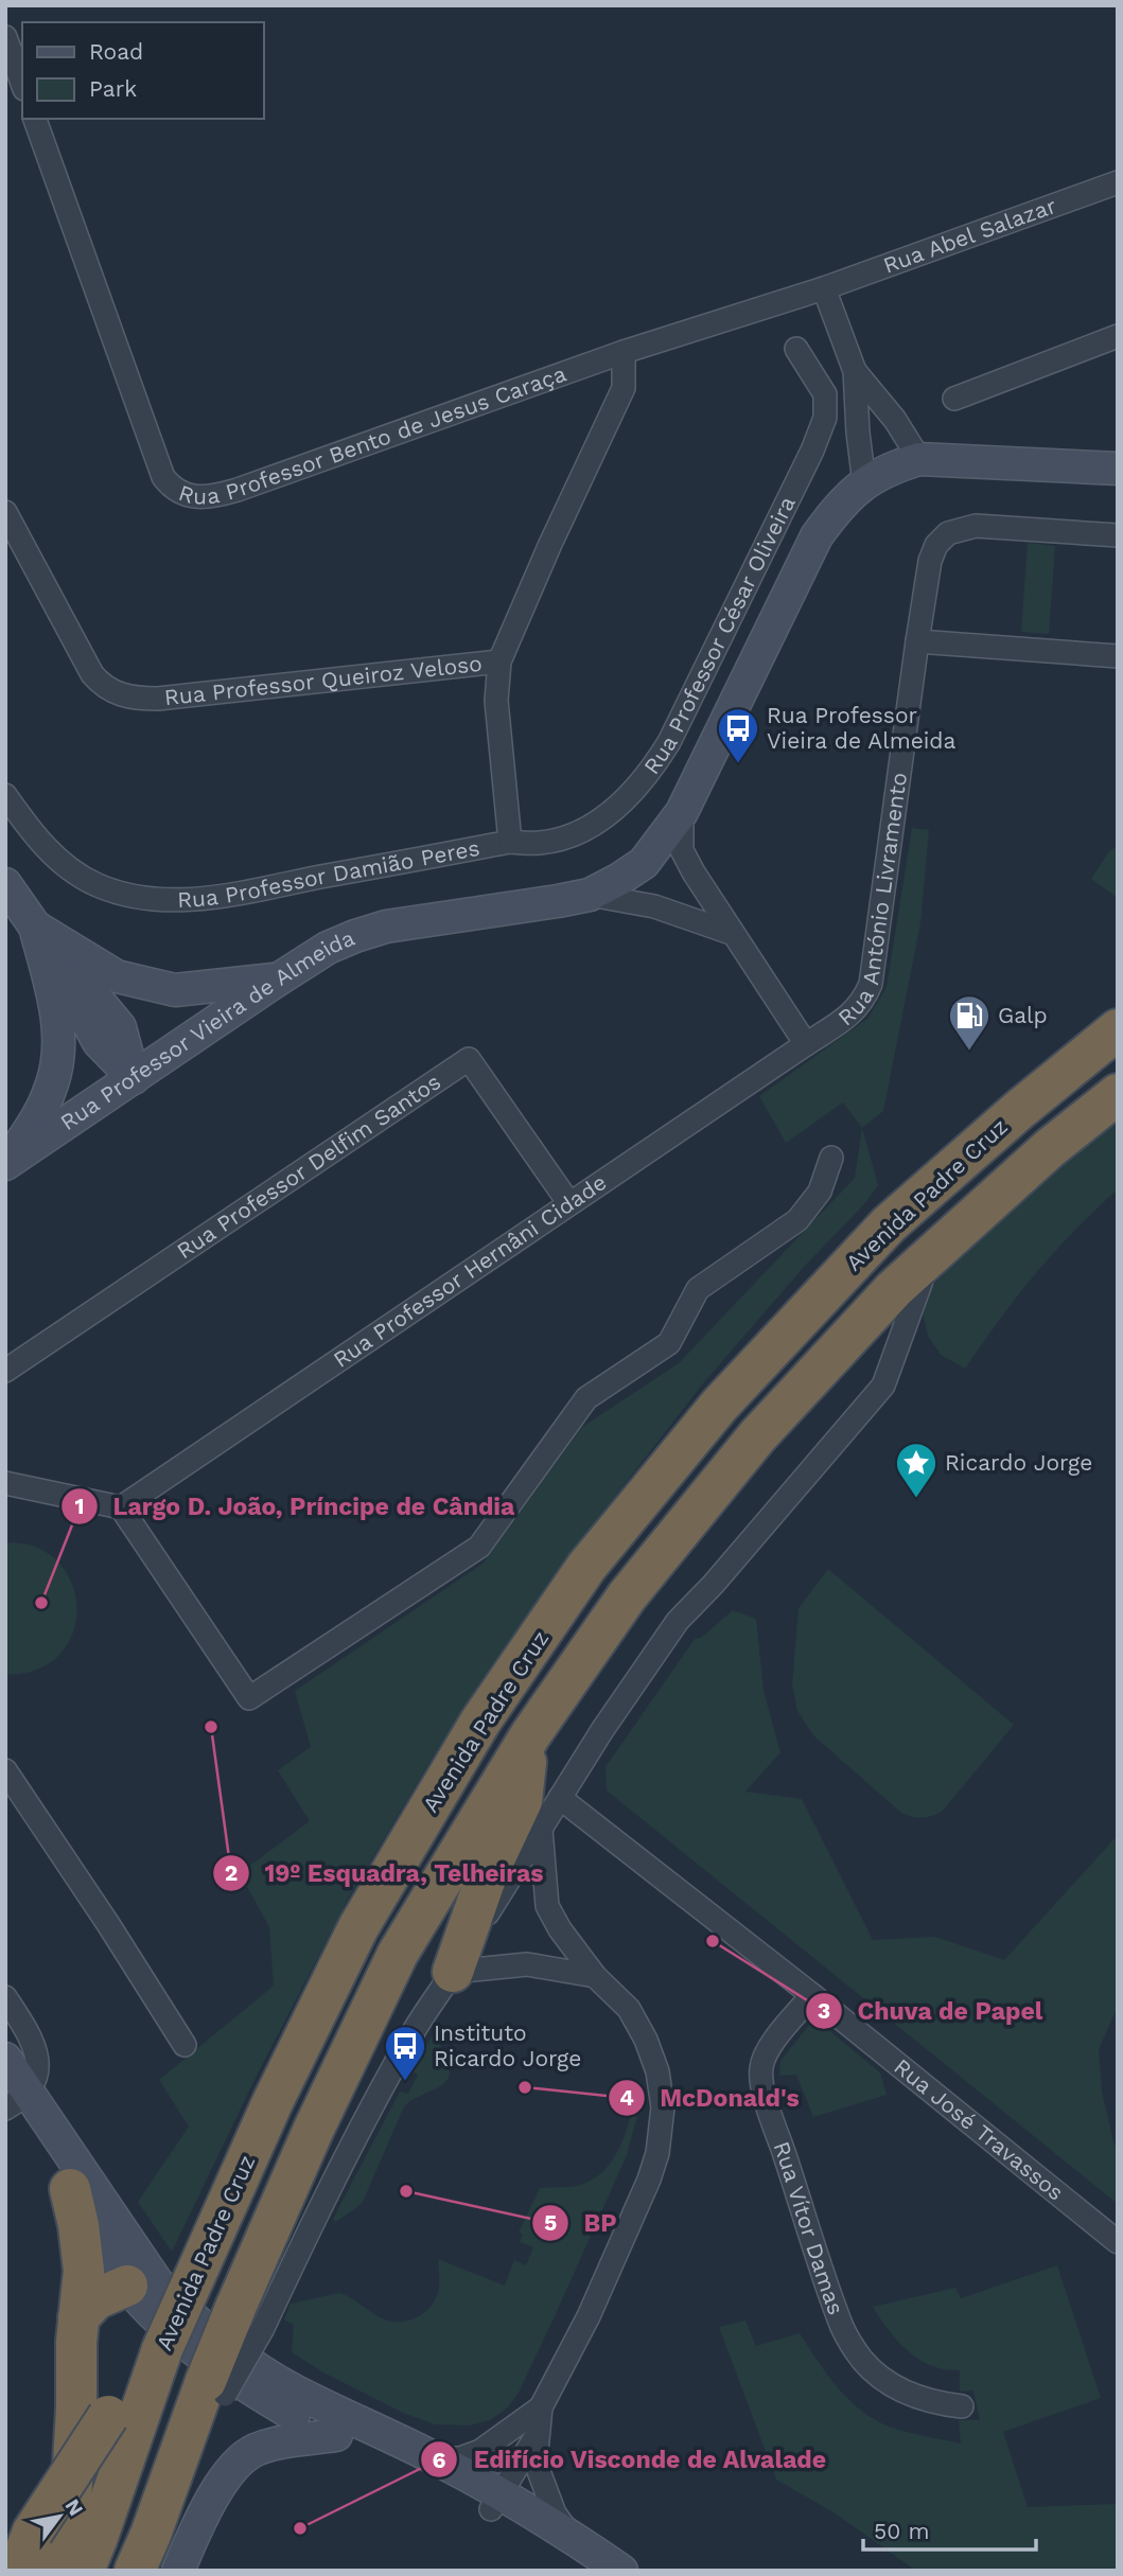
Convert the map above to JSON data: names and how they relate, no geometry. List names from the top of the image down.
{
  "streets": {
    "highway": ["Avenida Padre Cruz"],
    "street": [
      "Rua Abel Salazar",
      "Rua Professor Bento de Jesus Caraça",
      "Rua Professor César Oliveira",
      "Rua Professor Queiroz Veloso",
      "Rua Professor Damião Peres",
      "Rua António Livramento",
      "Rua Professor Vieira de Almeida",
      "Rua Professor Delfim Santos",
      "Rua Professor Hernâni Cidade",
      "Rua José Travassos",
      "Rua Vítor Damas"
    ]
  },
  "crossings": [
    ["Rua Abel Salazar", "Rua Professor Bento de Jesus Caraça"],
    ["Rua Professor Bento de Jesus Caraça", "Rua Professor Queiroz Veloso"],
    ["Rua Professor César Oliveira", "Rua Professor Damião Peres"],
    ["Rua Professor Queiroz Veloso", "Rua Professor Damião Peres"],
    ["Rua António Livramento", "Rua Professor Hernâni Cidade"],
    ["Rua Professor Delfim Santos", "Rua Professor Hernâni Cidade"],
    ["Avenida Padre Cruz", "Rua José Travassos"],
    ["Rua José Travassos", "Rua Vítor Damas"]
  ],
  "places": {
    "bus stop": ["Rua Professor Vieira de Almeida", "Instituto Ricardo Jorge"],
    "fuel station": ["Galp"],
    "place": ["Ricardo Jorge"],
    "other": [
      "Largo D. João, Príncipe de Cândia",
      "19º Esquadra, Telheiras",
      "Chuva de Papel",
      "McDonald's",
      "BP",
      "Edifício Visconde de Alvalade"
    ]
  },
  "legend": ["Road", "Park"],
  "scale_bar": "50 m",
  "north": "top right"
}
